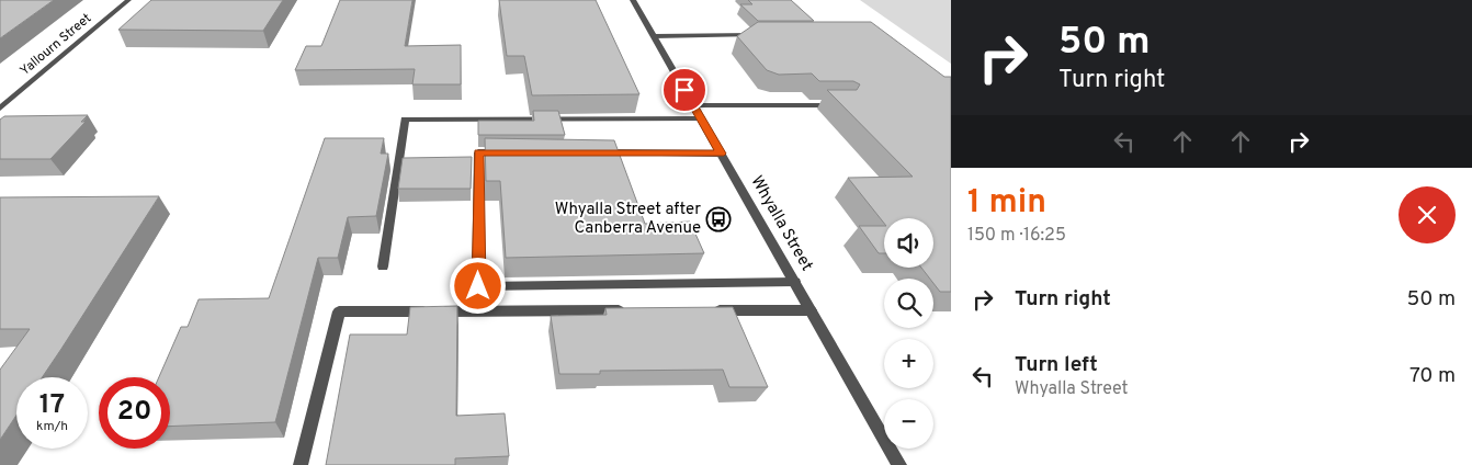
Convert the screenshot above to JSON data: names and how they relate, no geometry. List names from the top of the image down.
{
  "streets": {
    "street": ["Yallourn Street", "Whyalla Street"]
  },
  "places": {
    "bus stop": ["Whyalla Street after Canberra Avenue"]
  },
  "page": {
    "turn": ["50 m", "Turn right"],
    "heading": ["1 min", "150 m · 16:25"],
    "map_buttons": ["+", "−"],
    "list": [
      {
        "name": "Turn right",
        "value": "50 m"
      },
      {
        "name": "Turn left",
        "note": "Whyalla Street",
        "value": "70 m"
      }
    ],
    "speed": "17 km/h",
    "limit": "20"
  }
}
